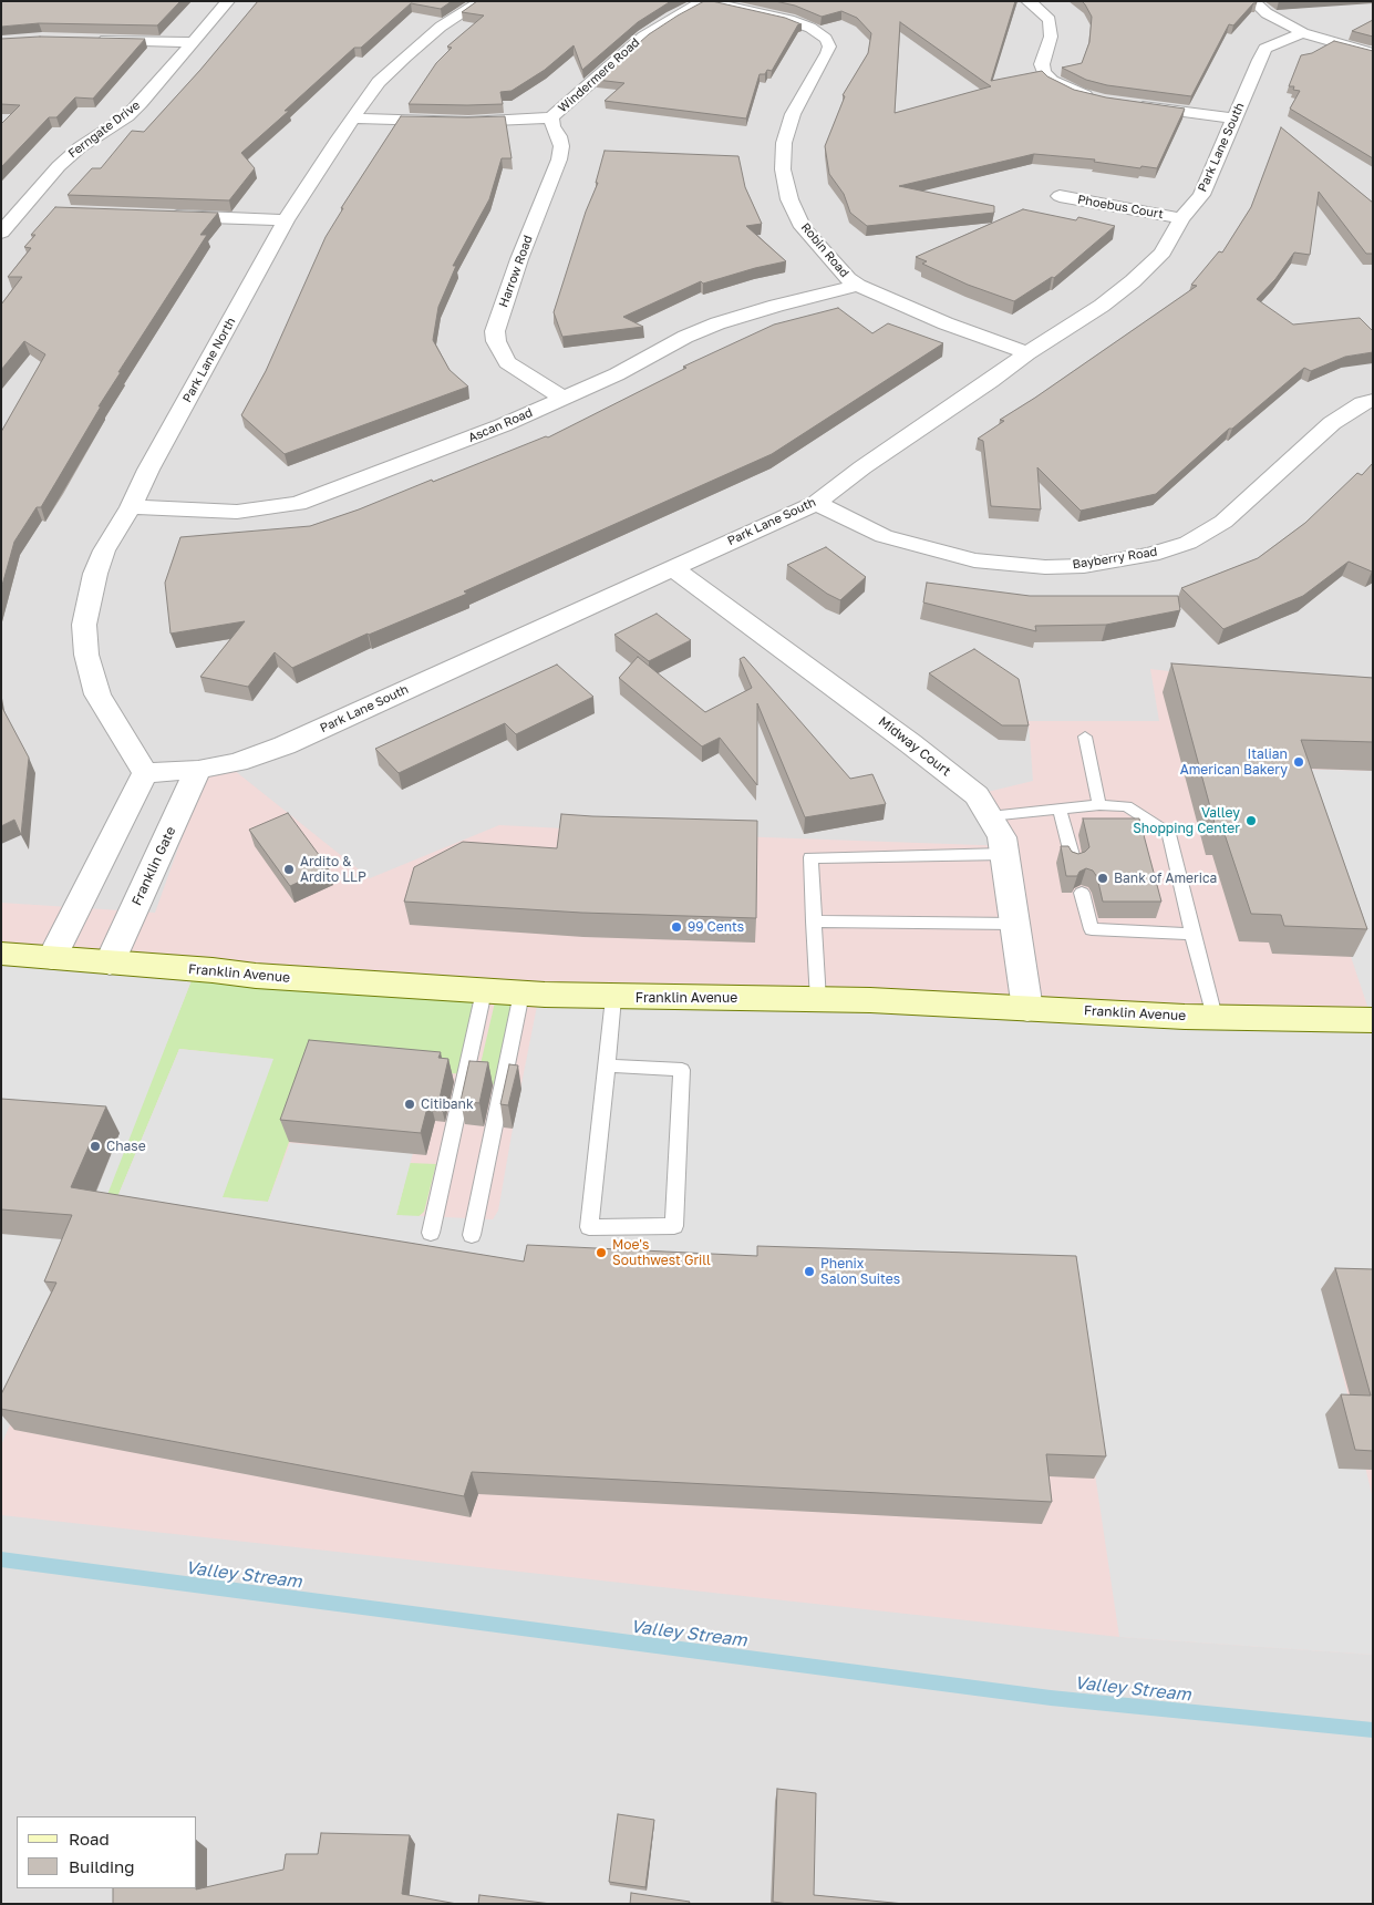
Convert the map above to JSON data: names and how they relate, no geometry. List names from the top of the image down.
{
  "streets": {
    "main road": ["Franklin Avenue"],
    "street": [
      "Windermere Road",
      "Ferngate Drive",
      "Park Lane South",
      "Phoebus Court",
      "Robin Road",
      "Harrow Road",
      "Park Lane North",
      "Ascan Road",
      "Bayberry Road",
      "Midway Court",
      "Franklin Gate"
    ]
  },
  "crossings": [
    ["Windermere Road", "Robin Road"],
    ["Windermere Road", "Harrow Road"],
    ["Windermere Road", "Park Lane North"],
    ["Park Lane South", "Phoebus Court"],
    ["Park Lane South", "Robin Road"],
    ["Park Lane South", "Park Lane North"],
    ["Park Lane South", "Bayberry Road"],
    ["Park Lane South", "Midway Court"],
    ["Park Lane South", "Franklin Gate"],
    ["Robin Road", "Ascan Road"],
    ["Harrow Road", "Ascan Road"],
    ["Park Lane North", "Ascan Road"],
    ["Midway Court", "Franklin Avenue"],
    ["Franklin Gate", "Franklin Avenue"]
  ],
  "water": ["Valley Stream"],
  "places": [
    "Italian American Bakery",
    "Valley Shopping Center",
    "Ardito & Ardito LLP",
    "Bank of America",
    "99 Cents",
    "Citibank",
    "Chase",
    "Moe's Southwest Grill",
    "Phenix Salon Suites"
  ],
  "legend": ["Road", "Building"]
}
